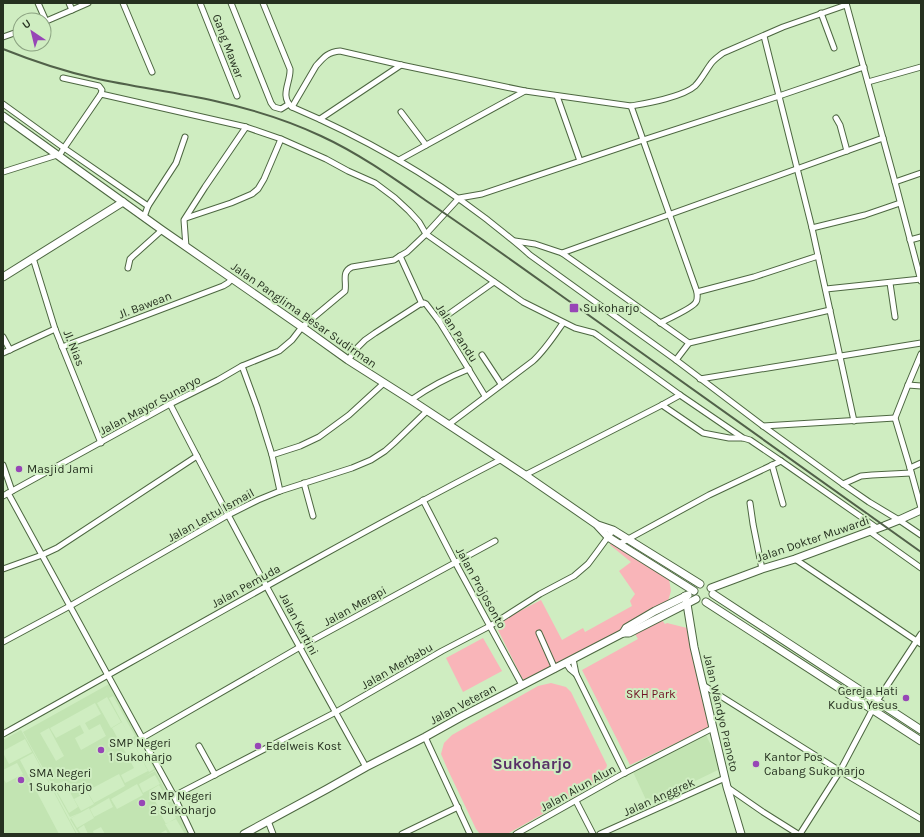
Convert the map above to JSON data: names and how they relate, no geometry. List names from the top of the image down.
{
  "streets": {
    "main road": [
      "Jalan Panglima Besar Sudirman",
      "Jalan Dokter Muwardi",
      "Jalan Veteran",
      "Jalan Wandyo Pranoto"
    ],
    "street": [
      "Gang Mawar",
      "Jl. Bawean",
      "Jalan Pandu",
      "Jl. Nias",
      "Jalan Mayor Sunaryo",
      "Jalan Lettu Ismail",
      "Jalan Pemuda",
      "Jalan Projosonto",
      "Jalan Merapi",
      "Jalan Kartini",
      "Jalan Merbabu",
      "Jalan Alun Alun",
      "Jalan Anggrek"
    ]
  },
  "crossings": [
    ["Jl. Bawean", "Jalan Panglima Besar Sudirman"],
    ["Jl. Bawean", "Jl. Nias"],
    ["Jalan Panglima Besar Sudirman", "Jalan Pandu"],
    ["Jalan Panglima Besar Sudirman", "Jalan Mayor Sunaryo"],
    ["Jalan Panglima Besar Sudirman", "Jalan Lettu Ismail"],
    ["Jalan Panglima Besar Sudirman", "Jalan Dokter Muwardi"],
    ["Jalan Panglima Besar Sudirman", "Jalan Pemuda"],
    ["Jalan Panglima Besar Sudirman", "Jalan Merbabu"],
    ["Jalan Panglima Besar Sudirman", "Jalan Veteran"],
    ["Jl. Nias", "Jalan Mayor Sunaryo"],
    ["Jalan Mayor Sunaryo", "Jalan Kartini"],
    ["Jalan Lettu Ismail", "Jalan Kartini"],
    ["Jalan Dokter Muwardi", "Jalan Veteran"],
    ["Jalan Pemuda", "Jalan Projosonto"],
    ["Jalan Pemuda", "Jalan Kartini"],
    ["Jalan Projosonto", "Jalan Merapi"],
    ["Jalan Projosonto", "Jalan Merbabu"],
    ["Jalan Projosonto", "Jalan Veteran"],
    ["Jalan Merapi", "Jalan Kartini"],
    ["Jalan Kartini", "Jalan Merbabu"],
    ["Jalan Kartini", "Jalan Veteran"],
    ["Jalan Veteran", "Jalan Wandyo Pranoto"],
    ["Jalan Veteran", "Jalan Alun Alun"],
    ["Jalan Wandyo Pranoto", "Jalan Anggrek"]
  ],
  "districts": ["Sukoharjo"],
  "parks": ["SKH Park"],
  "places": {
    "transit": ["Sukoharjo"],
    "other": [
      "Masjid Jami",
      "Gereja Hati Kudus Yesus",
      "Edelweis Kost",
      "SMP Negeri 1 Sukoharjo",
      "Kantor Pos Cabang Sukoharjo",
      "SMA Negeri 1 Sukoharjo",
      "SMP Negeri 2 Sukoharjo"
    ]
  },
  "north": "top left"
}
